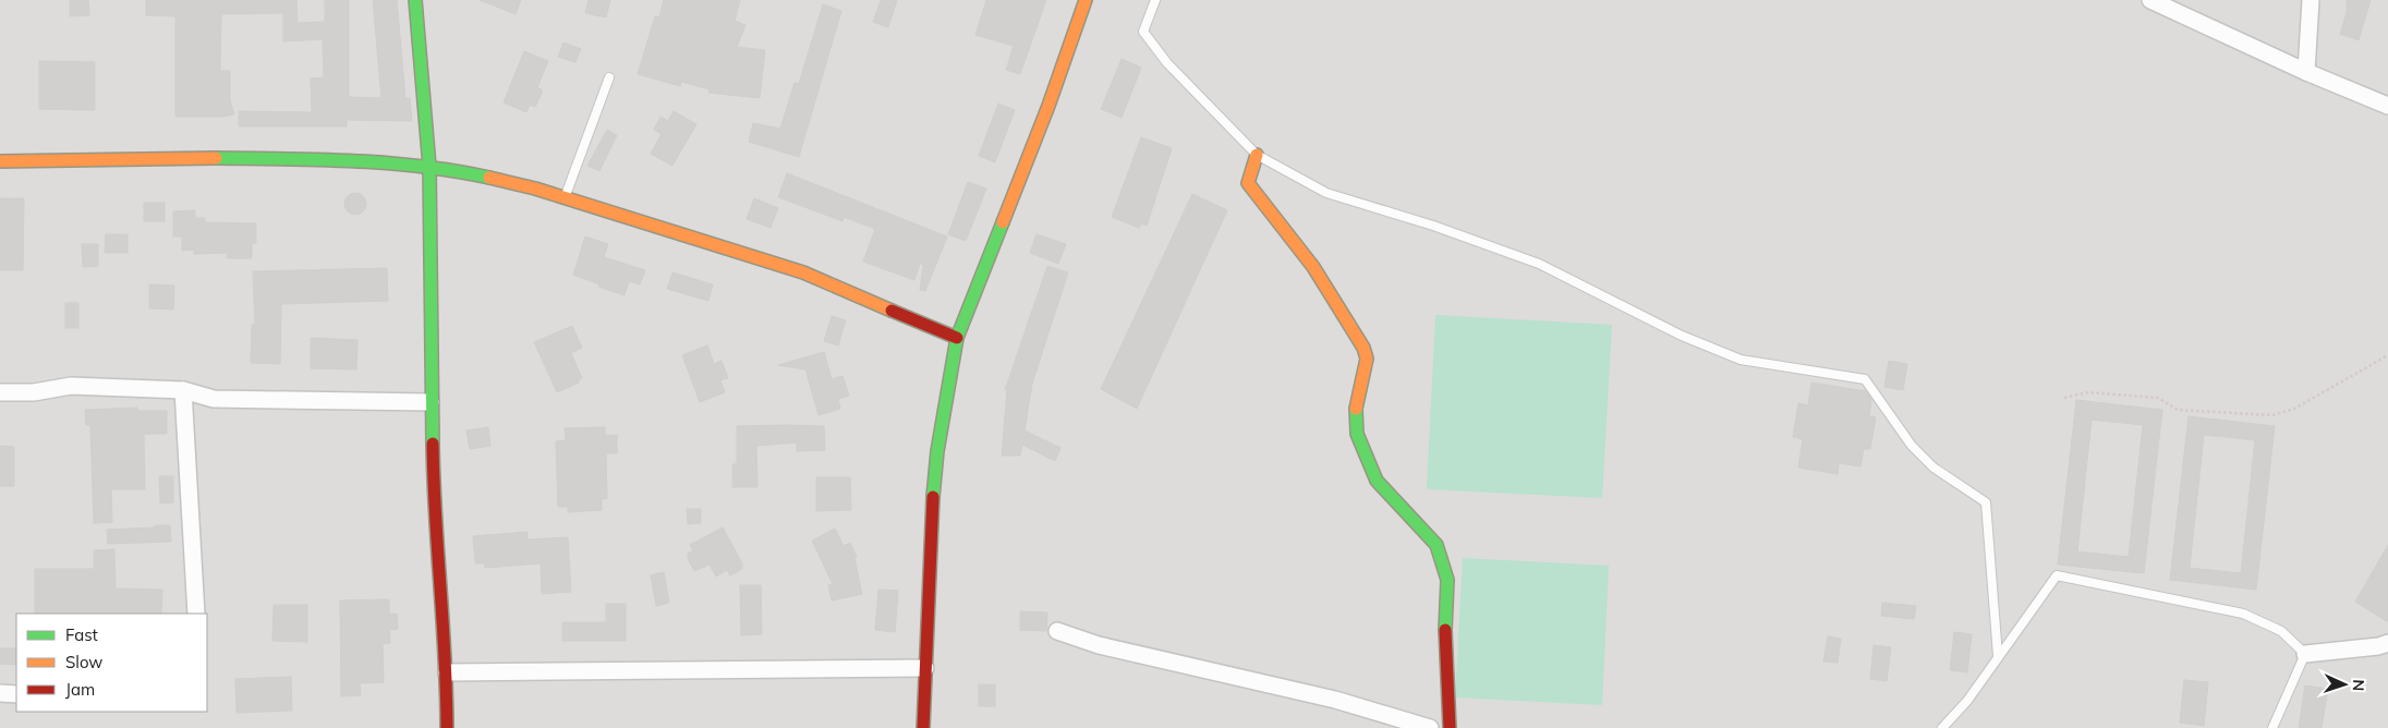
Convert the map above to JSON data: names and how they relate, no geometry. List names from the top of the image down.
{
  "legend": ["Fast", "Slow", "Jam"],
  "north": "right"
}
